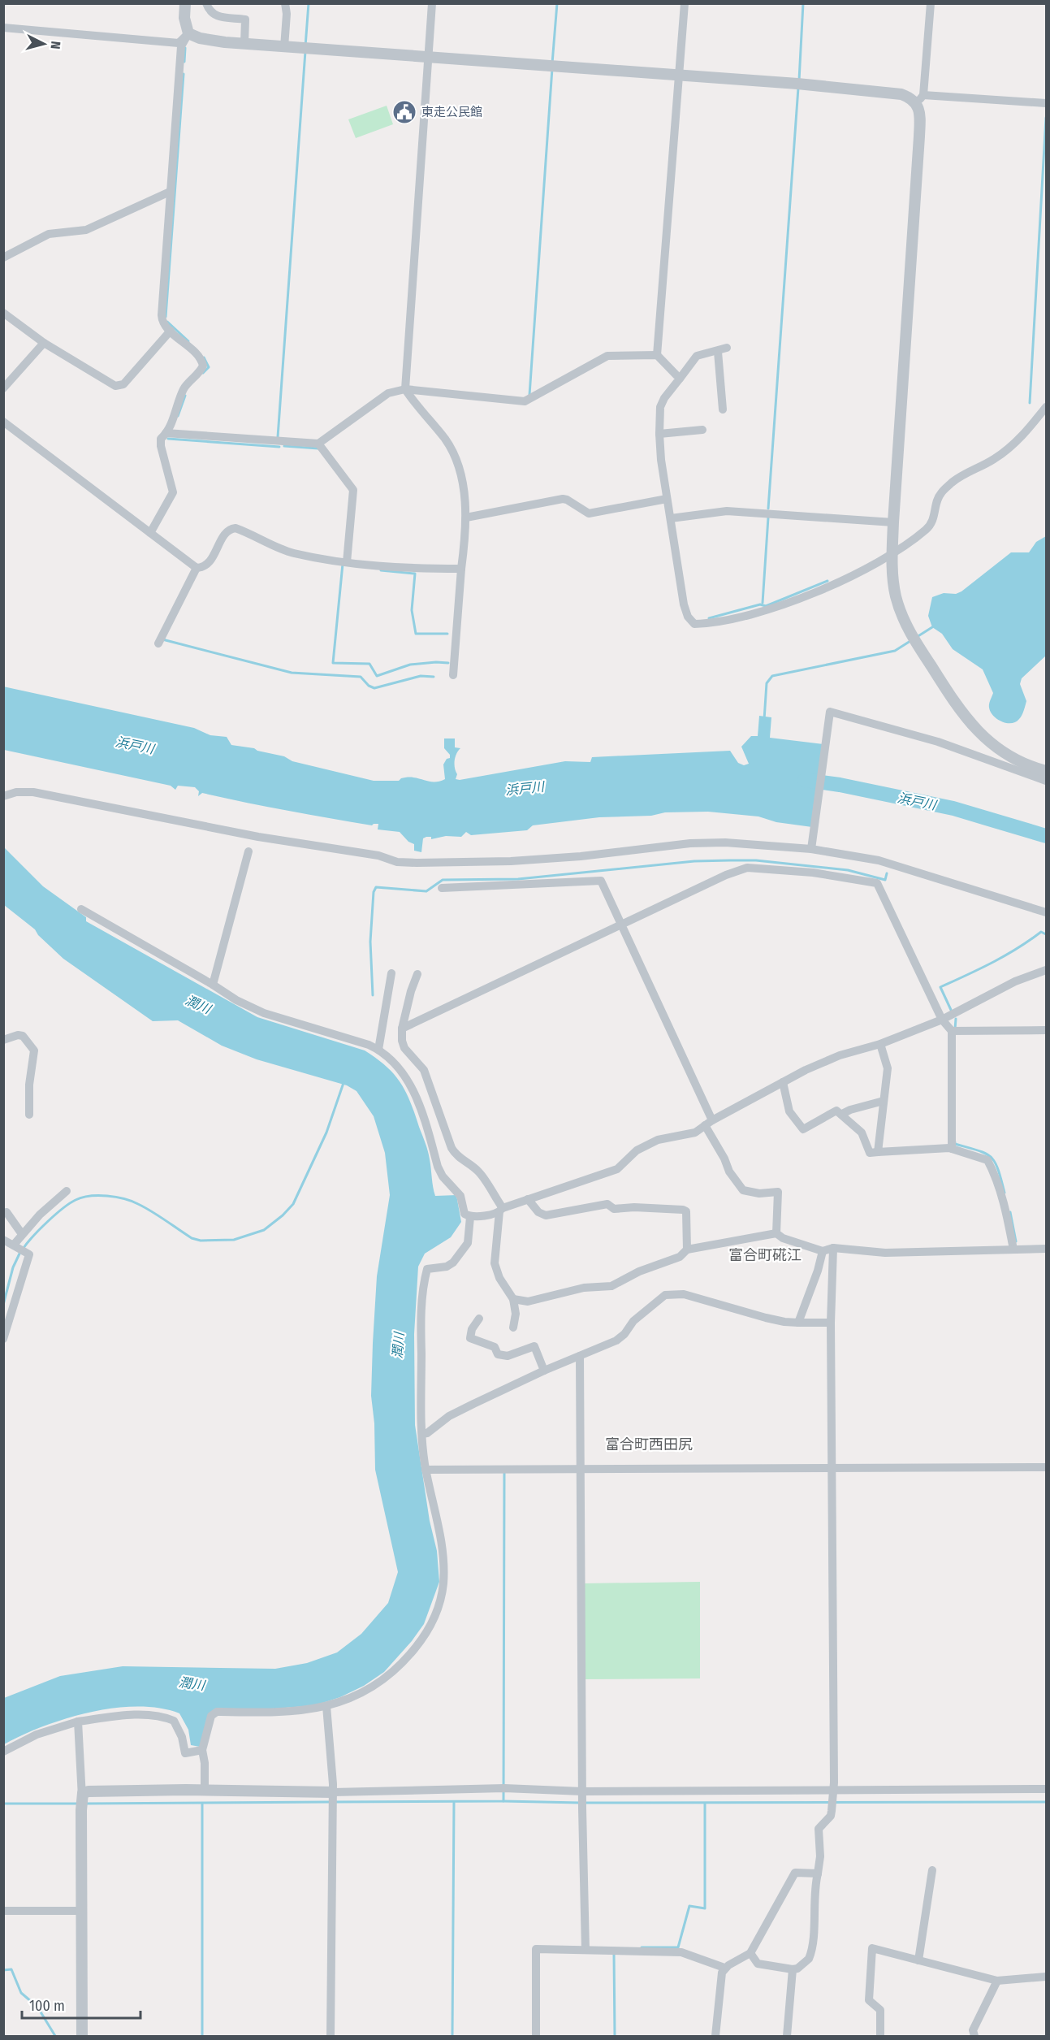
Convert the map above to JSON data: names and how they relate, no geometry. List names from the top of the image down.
{
  "districts": ["富合町硴江", "富合町西田尻"],
  "water": ["浜戸川", "潤川"],
  "places": {
    "public building": ["東走公民館"]
  },
  "scale_bar": "100 m",
  "north": "right"
}
